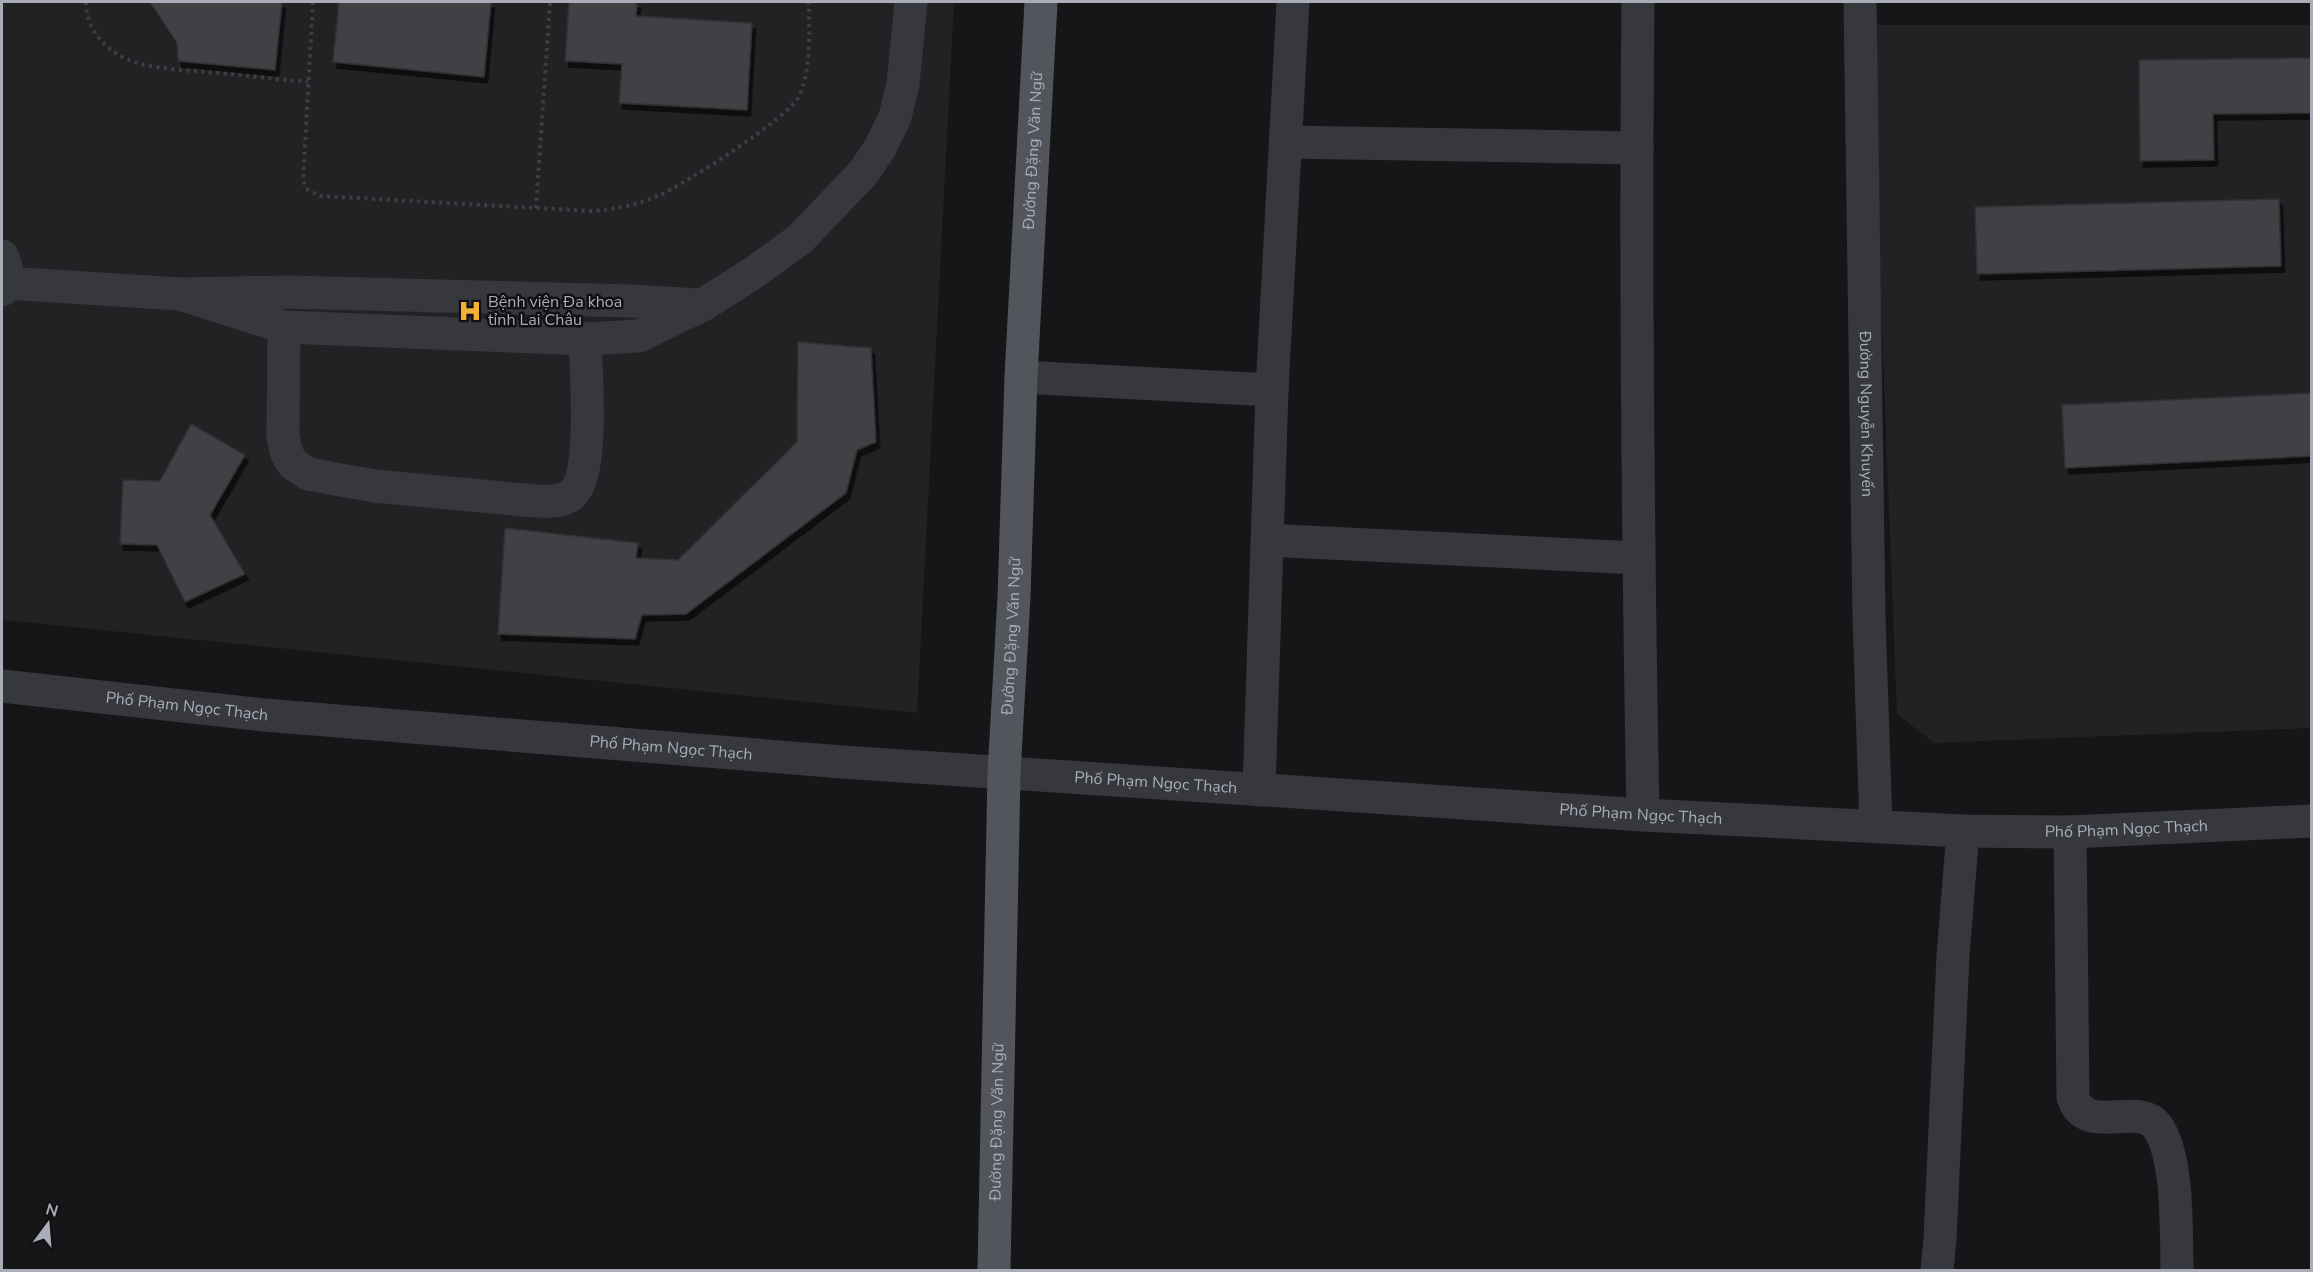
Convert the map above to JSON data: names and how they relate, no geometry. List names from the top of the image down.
{
  "streets": {
    "main road": ["Đường Đặng Văn Ngữ"],
    "street": ["Đường Nguyễn Khuyến", "Phố Phạm Ngọc Thạch"]
  },
  "crossings": [
    ["Đường Đặng Văn Ngữ", "Phố Phạm Ngọc Thạch"],
    ["Đường Nguyễn Khuyến", "Phố Phạm Ngọc Thạch"]
  ],
  "places": {
    "hospital": ["Bệnh viện Đa khoa tỉnh Lai Châu"]
  },
  "north": "top"
}
